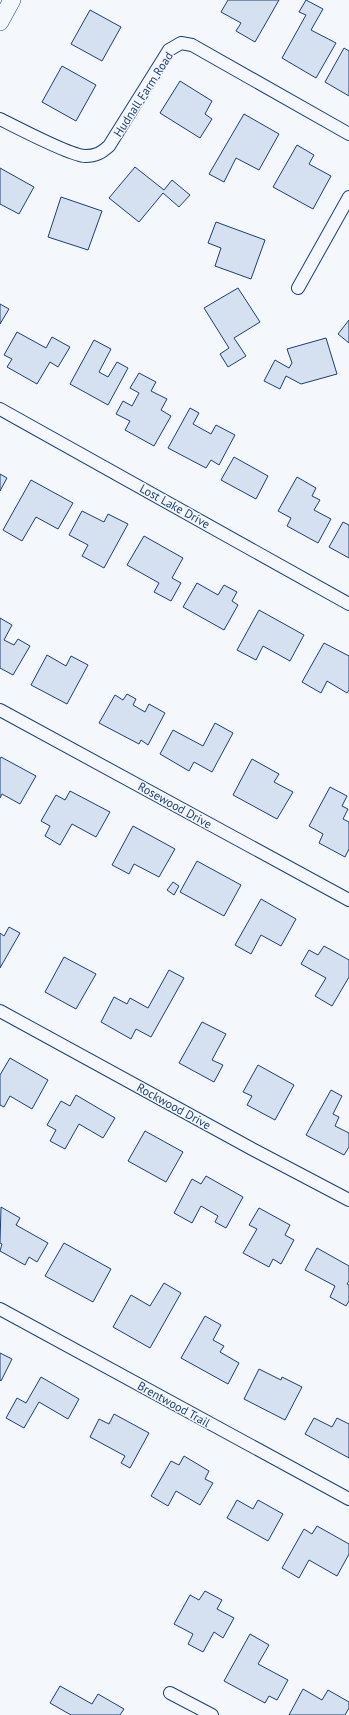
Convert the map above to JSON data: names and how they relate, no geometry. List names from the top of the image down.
{
  "streets": {
    "street": [
      "Hudnall Farm Road",
      "Lost Lake Drive",
      "Rosewood Drive",
      "Rockwood Drive",
      "Brentwood Trail"
    ]
  }
}
